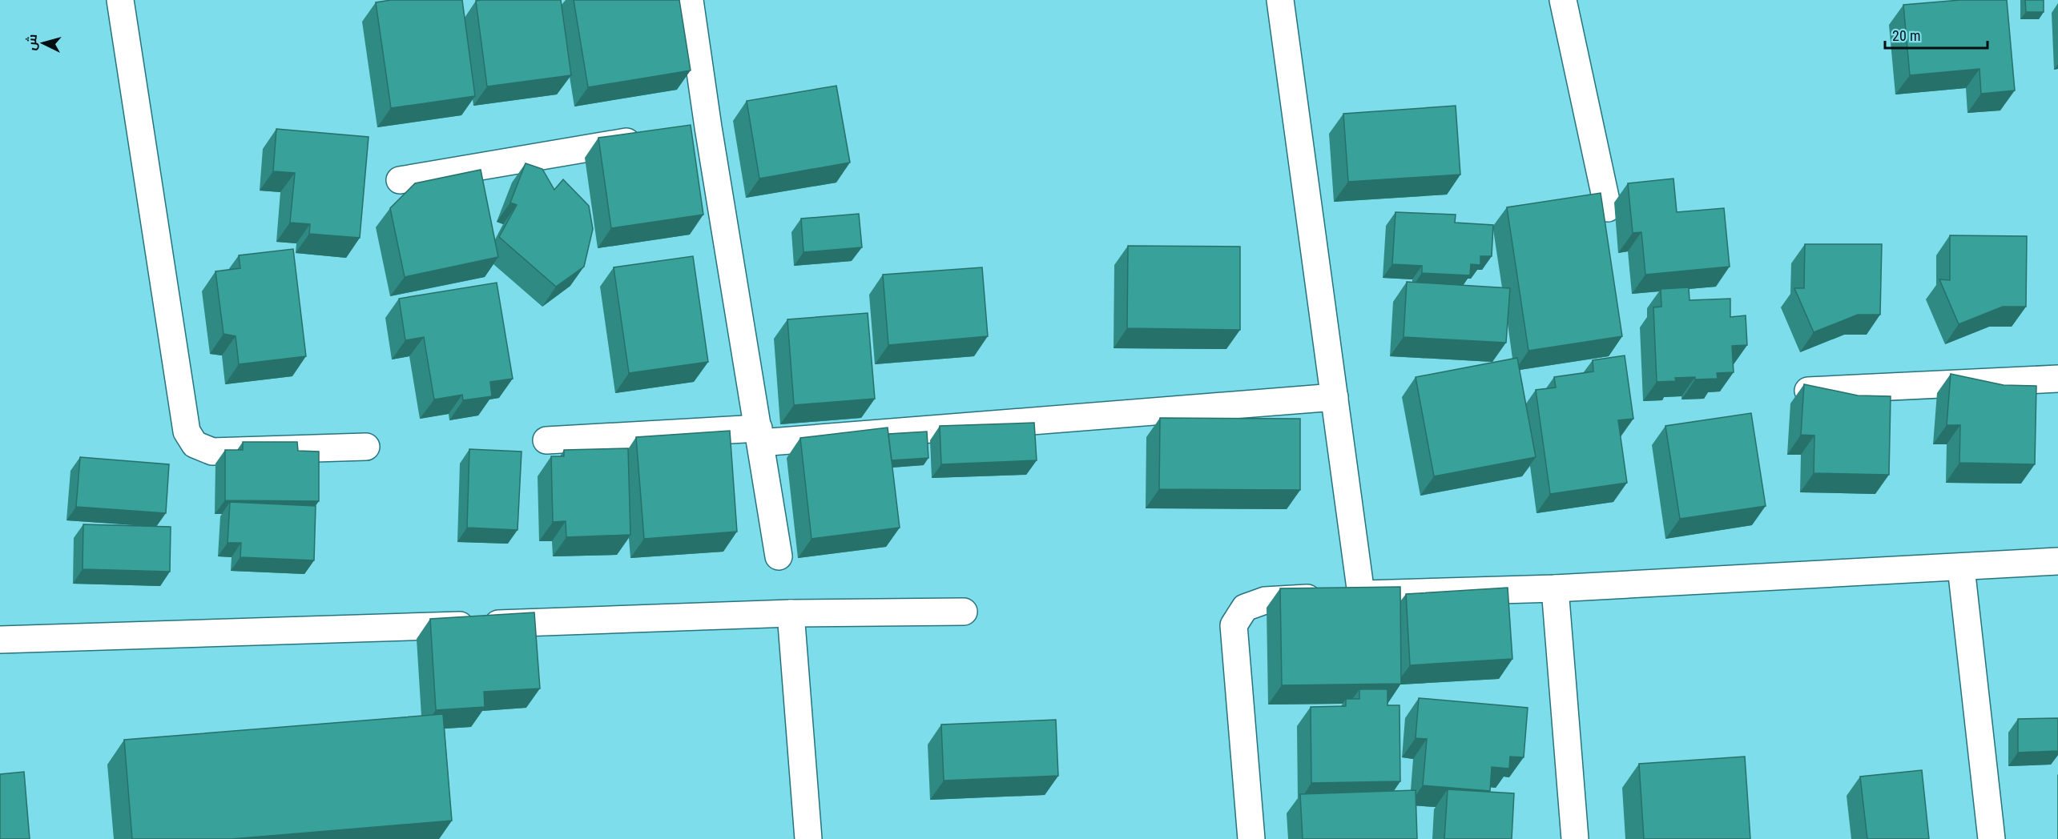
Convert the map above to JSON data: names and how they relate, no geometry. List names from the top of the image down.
{
  "scale_bar": "20 m",
  "north": "left"
}
